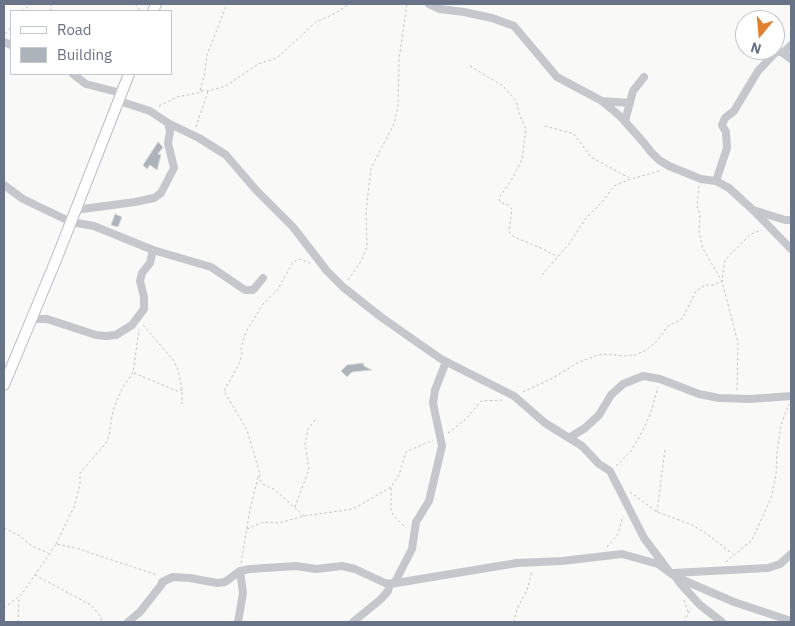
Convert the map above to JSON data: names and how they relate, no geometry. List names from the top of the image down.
{
  "legend": ["Road", "Building"],
  "north": "bottom"
}
